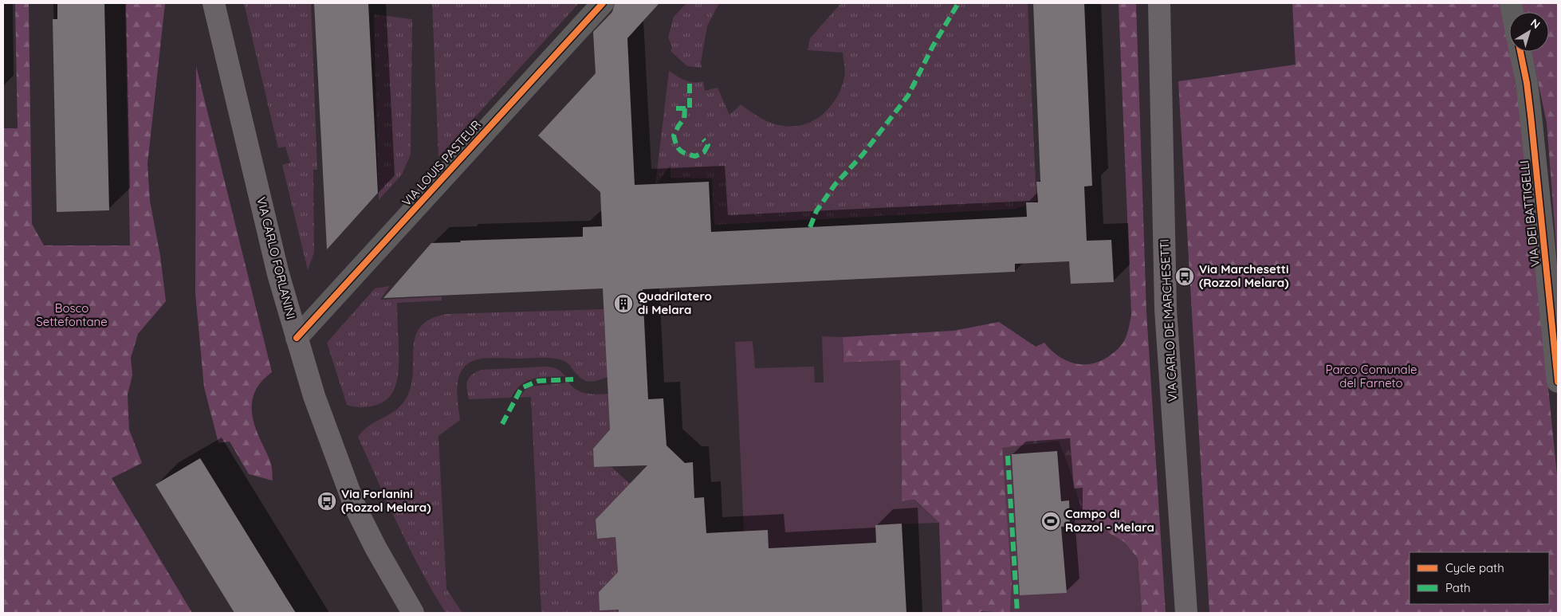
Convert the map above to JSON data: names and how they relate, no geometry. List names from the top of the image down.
{
  "streets": {
    "main road": ["VIA CARLO FORLANINI", "VIA CARLO DE MARCHESETTI"],
    "street": ["VIA LOUIS PASTEUR", "VIA DEI BATTIGELLI"]
  },
  "crossings": [
    ["VIA LOUIS PASTEUR", "VIA CARLO FORLANINI"]
  ],
  "parks": ["Bosco Settefontane", "Parco Comunale del Farneto"],
  "places": {
    "bus stop": ["Via Marchesetti (Rozzol Melara)", "Via Forlanini (Rozzol Melara)"],
    "building": ["Quadrilatero di Melara"],
    "sports": ["Campo di Rozzol - Melara"]
  },
  "legend": ["Cycle path", "Path"],
  "north": "top right"
}
